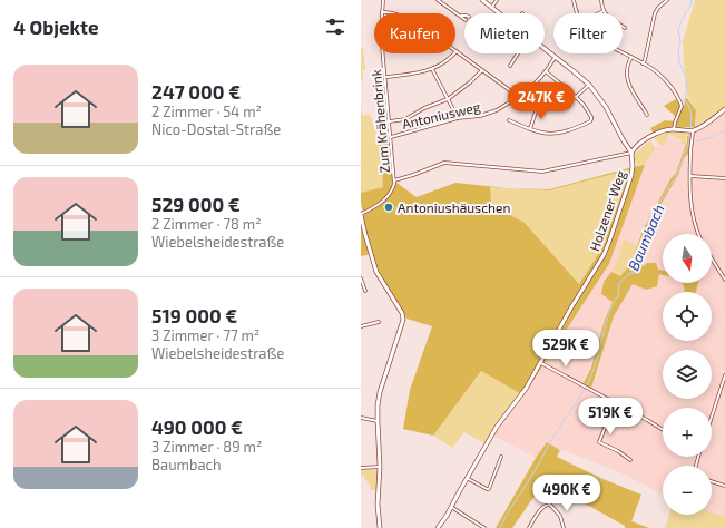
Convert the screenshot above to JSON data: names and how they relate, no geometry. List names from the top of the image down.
{
  "streets": {
    "main road": ["Holzener Weg"],
    "street": ["Antoniusweg", "Zum Krähenbrink"]
  },
  "crossings": [
    ["Antoniusweg", "Zum Krähenbrink"]
  ],
  "water": ["Baumbach"],
  "places": ["Antoniushäuschen"],
  "north": "bottom",
  "page": {
    "heading": "4 Objekte",
    "chip": ["Kaufen", "Mieten", "Filter"],
    "list": [
      {
        "name": "247 000 €",
        "note": "2 Zimmer · 54 m² · Nico-Dostal-Straße"
      },
      {
        "name": "529 000 €",
        "note": "2 Zimmer · 78 m² · Wiebelsheidestraße"
      },
      {
        "name": "519 000 €",
        "note": "3 Zimmer · 77 m² · Wiebelsheidestraße"
      },
      {
        "name": "490 000 €",
        "note": "3 Zimmer · 89 m² · Baumbach"
      }
    ],
    "price": [
      "247K €",
      "529K €",
      "519K €",
      "490K €"
    ],
    "map_buttons": ["+", "−"]
  }
}
